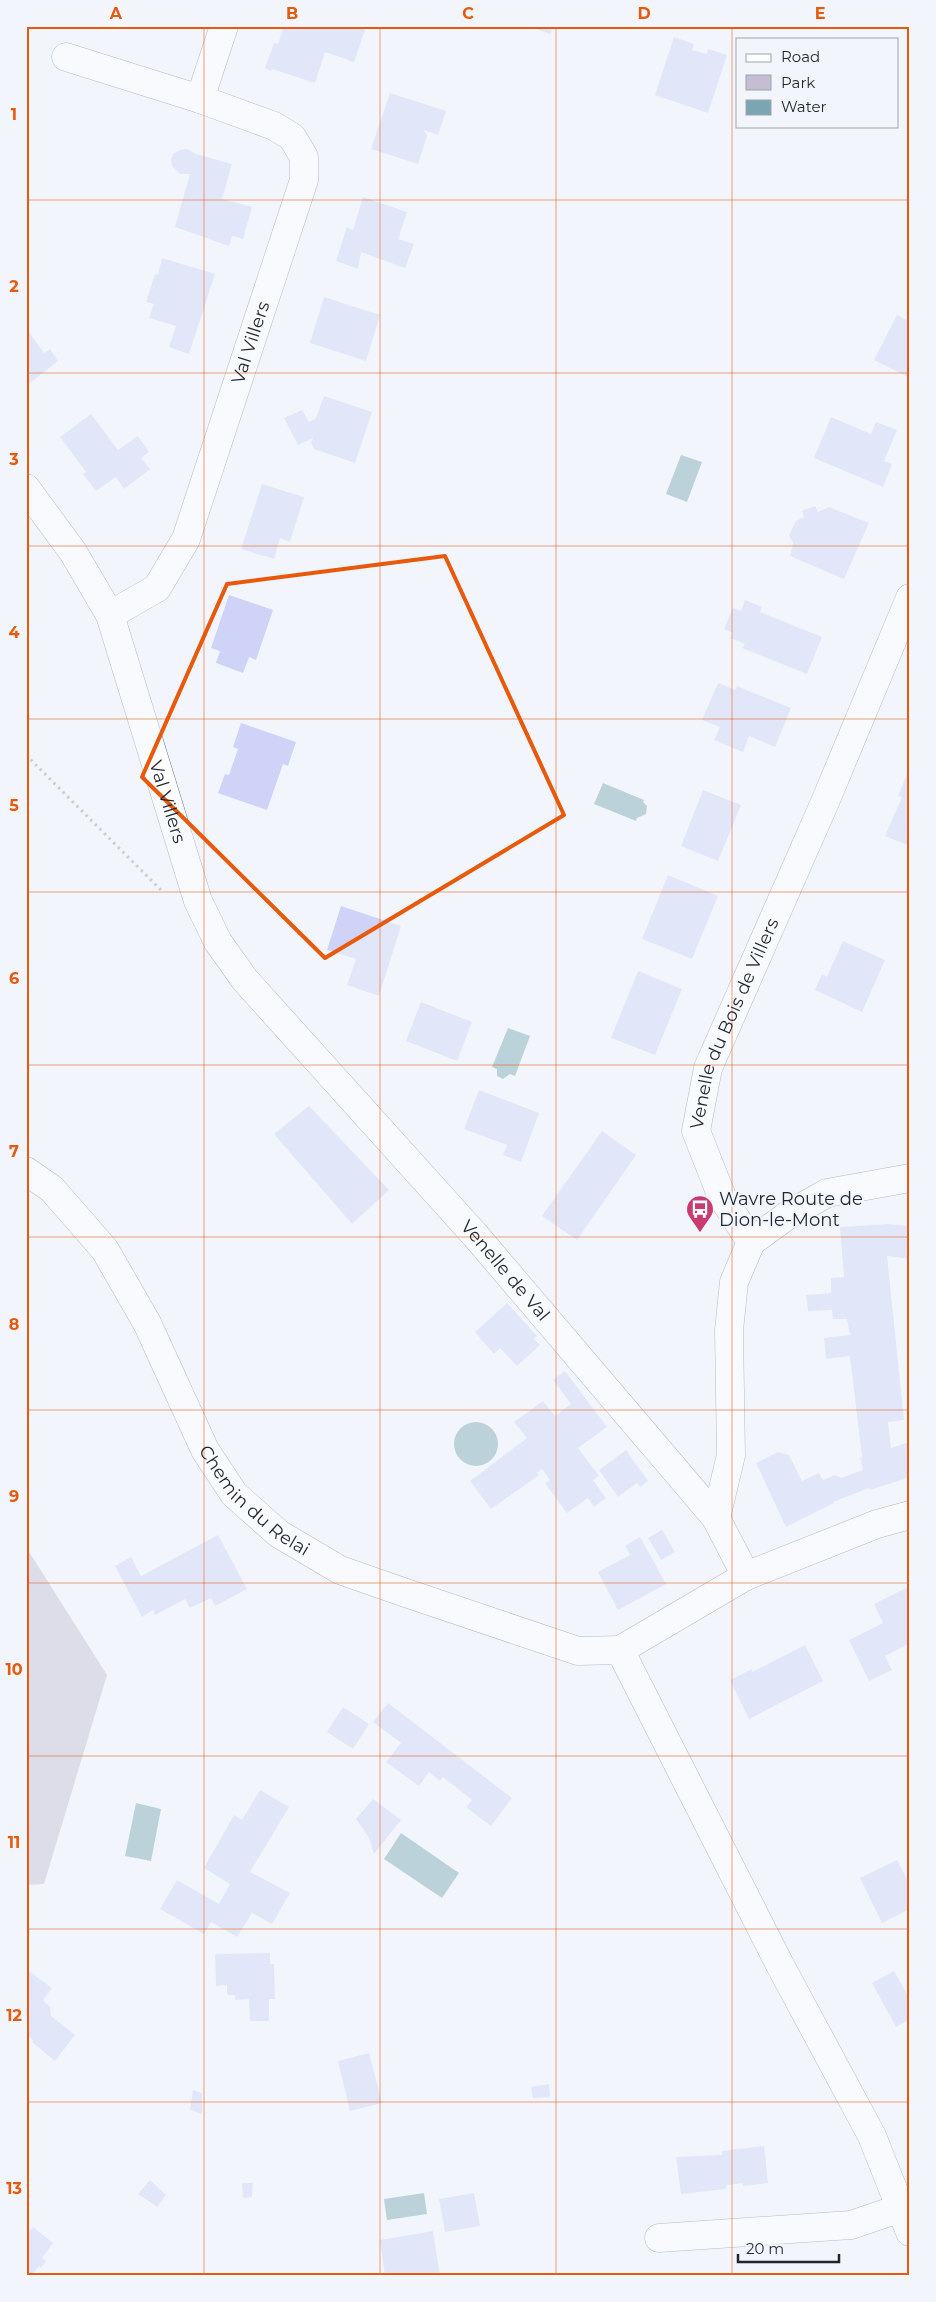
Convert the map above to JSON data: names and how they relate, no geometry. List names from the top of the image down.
{
  "streets": {
    "street": [
      "Val Villers",
      "Venelle du Bois de Villers",
      "Venelle de Val",
      "Chemin du Relai"
    ]
  },
  "crossings": [
    ["Val Villers", "Venelle de Val"]
  ],
  "places": {
    "bus stop": ["Wavre Route de Dion-le-Mont"]
  },
  "legend": ["Road", "Park", "Water"],
  "scale_bar": "20 m",
  "grid": {
    "columns": [
      "A",
      "B",
      "C",
      "D",
      "E"
    ],
    "rows": [
      "1",
      "2",
      "3",
      "4",
      "5",
      "6",
      "7",
      "8",
      "9",
      "10",
      "11",
      "12",
      "13"
    ]
  }
}
